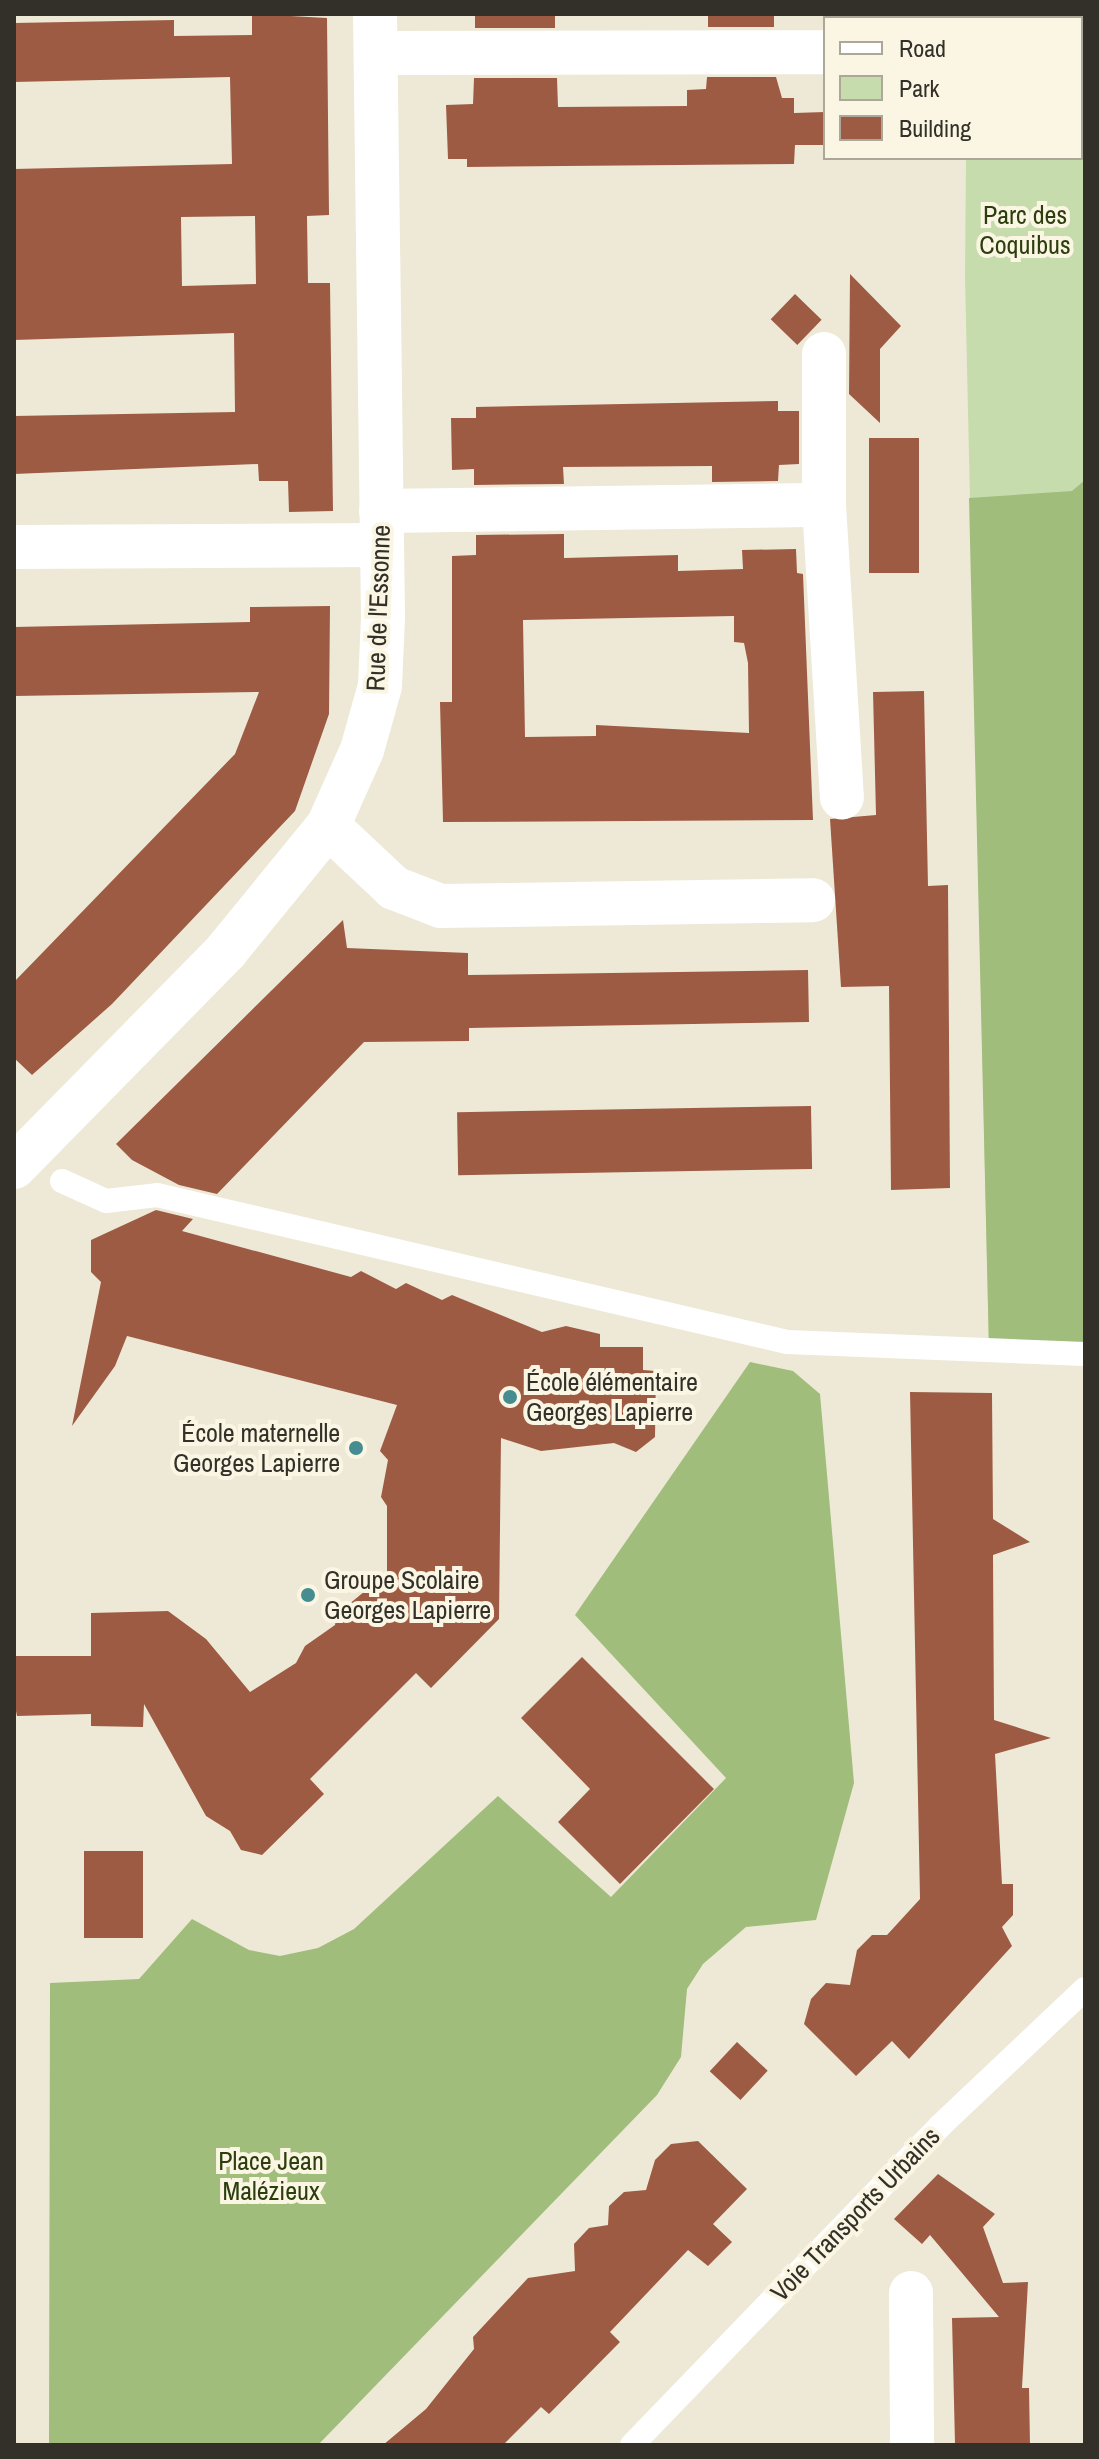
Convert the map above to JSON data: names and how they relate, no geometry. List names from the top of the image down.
{
  "streets": {
    "street": ["Rue de l'Essonne"],
    "lane": ["Voie Transports Urbains"]
  },
  "parks": ["Parc des Coquibus", "Place Jean Malézieux"],
  "places": ["École élémentaire Georges Lapierre", "École maternelle Georges Lapierre", "Groupe Scolaire Georges Lapierre"],
  "legend": ["Road", "Park", "Building"]
}
